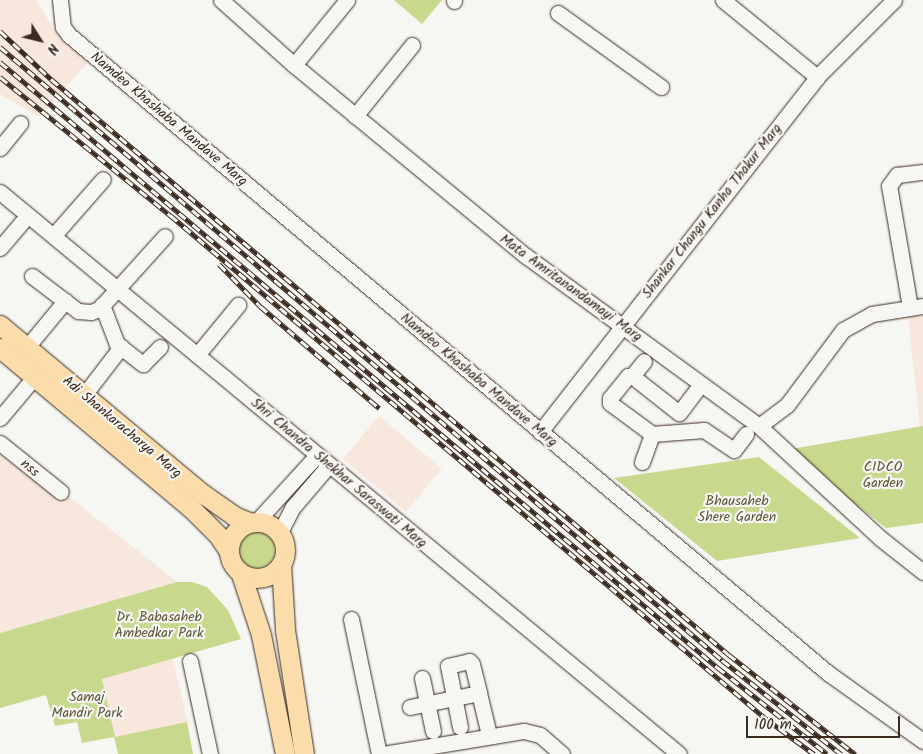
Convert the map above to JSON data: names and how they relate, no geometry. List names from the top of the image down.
{
  "streets": {
    "main road": ["Adi Shankaracharya Marg"],
    "street": [
      "Namdeo Khashaba Mandave Marg",
      "Shankar Changu Kanha Thakur Marg",
      "Mata Amritanandamayi Marg",
      "nss",
      "Shri Chandra Shekhar Saraswati Marg"
    ]
  },
  "crossings": [
    ["Namdeo Khashaba Mandave Marg", "Shankar Changu Kanha Thakur Marg"],
    ["Shankar Changu Kanha Thakur Marg", "Mata Amritanandamayi Marg"]
  ],
  "parks": [
    "CIDCO Garden",
    "Bhausaheb Shere Garden",
    "Dr. Babasaheb Ambedkar Park",
    "Samaj Mandir Park"
  ],
  "scale_bar": "100 m",
  "north": "bottom right"
}
